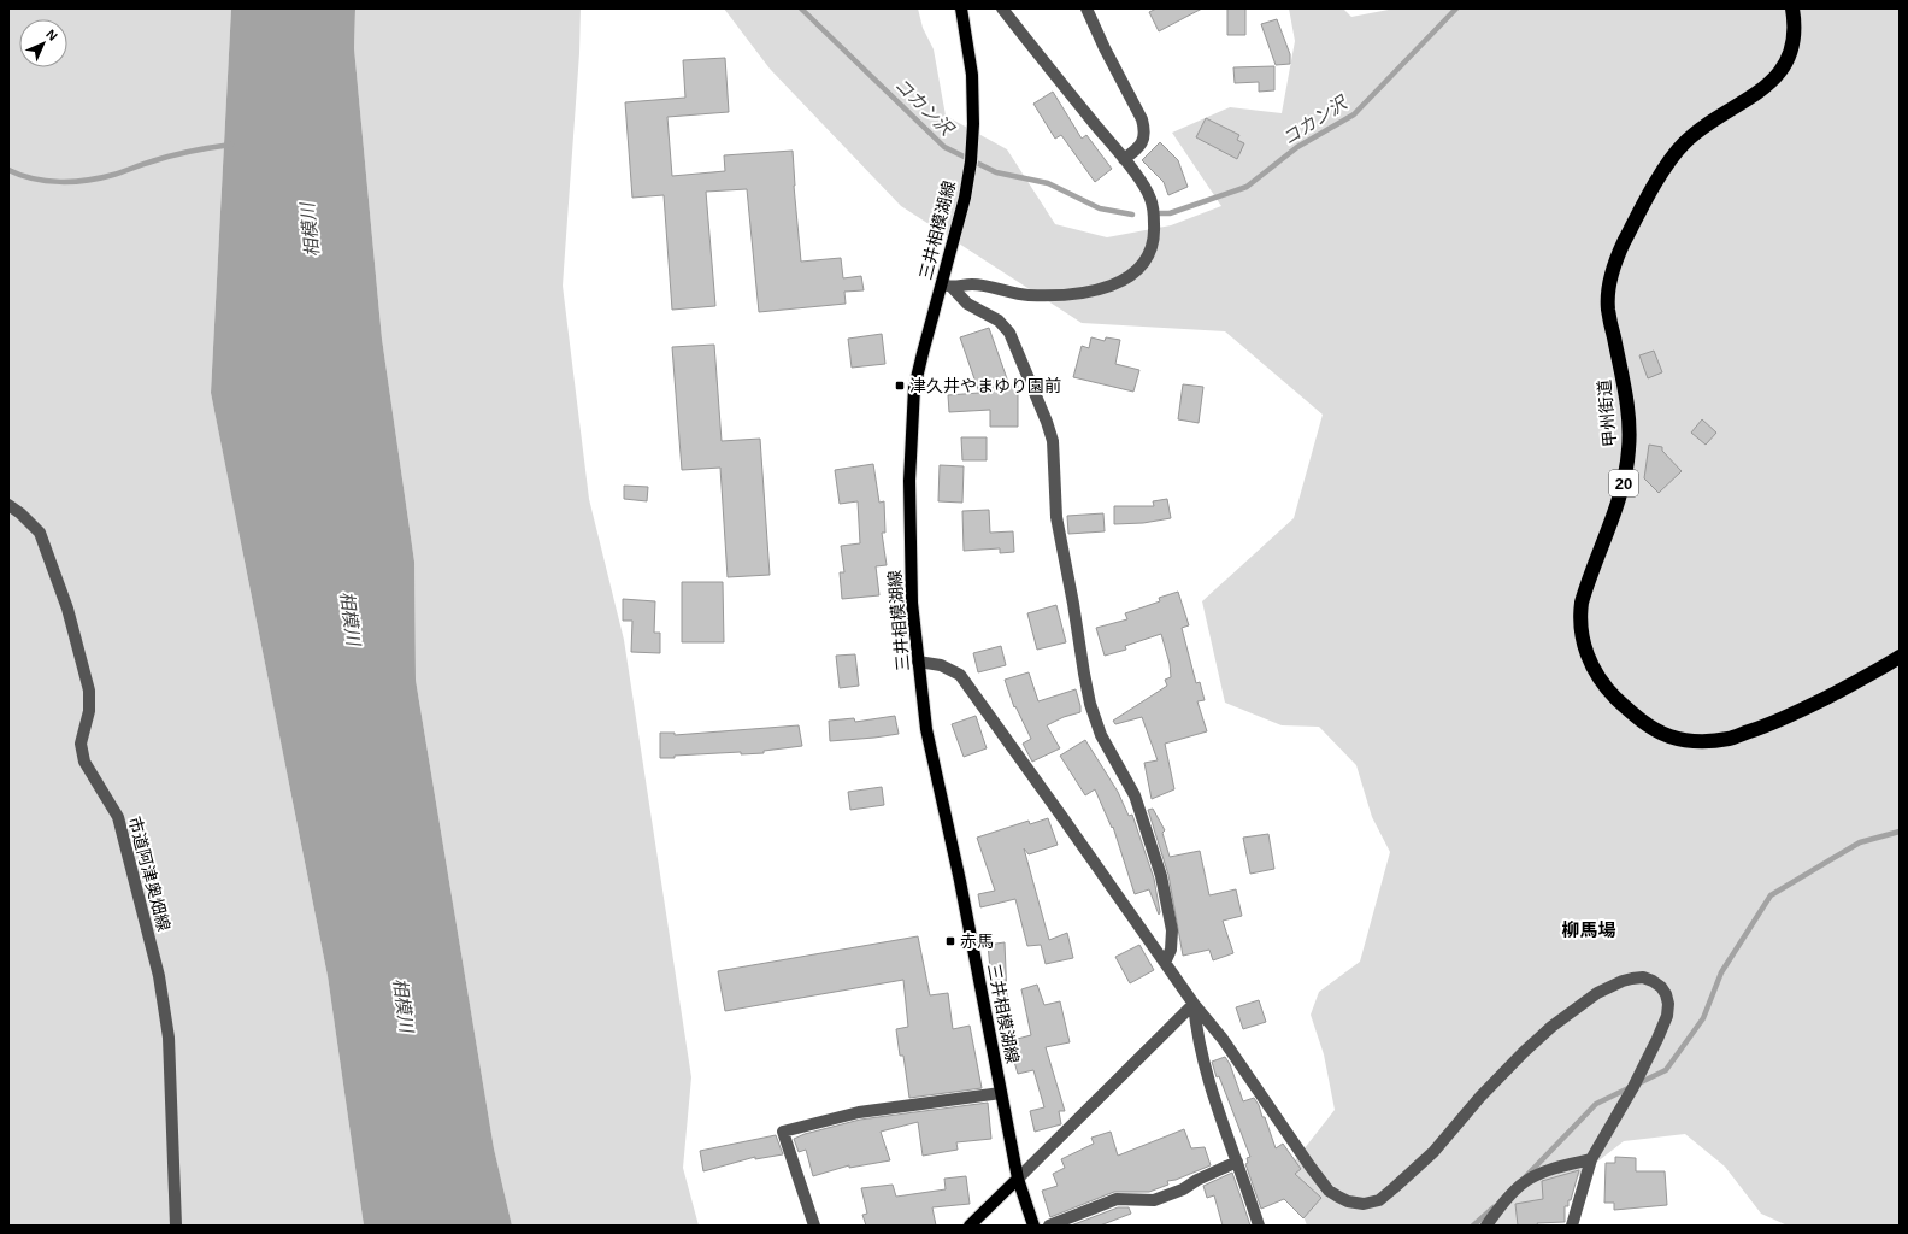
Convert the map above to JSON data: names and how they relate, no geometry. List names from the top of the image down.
{
  "streets": {
    "highway": ["甲州街道", "20"],
    "main road": ["三井相模湖線"],
    "street": ["市道阿津奥畑線"]
  },
  "districts": ["柳馬場"],
  "water": ["コカン沢", "相模川"],
  "places": {
    "transit": ["津久井やまゆり園前", "赤馬"]
  },
  "north": "top right"
}
